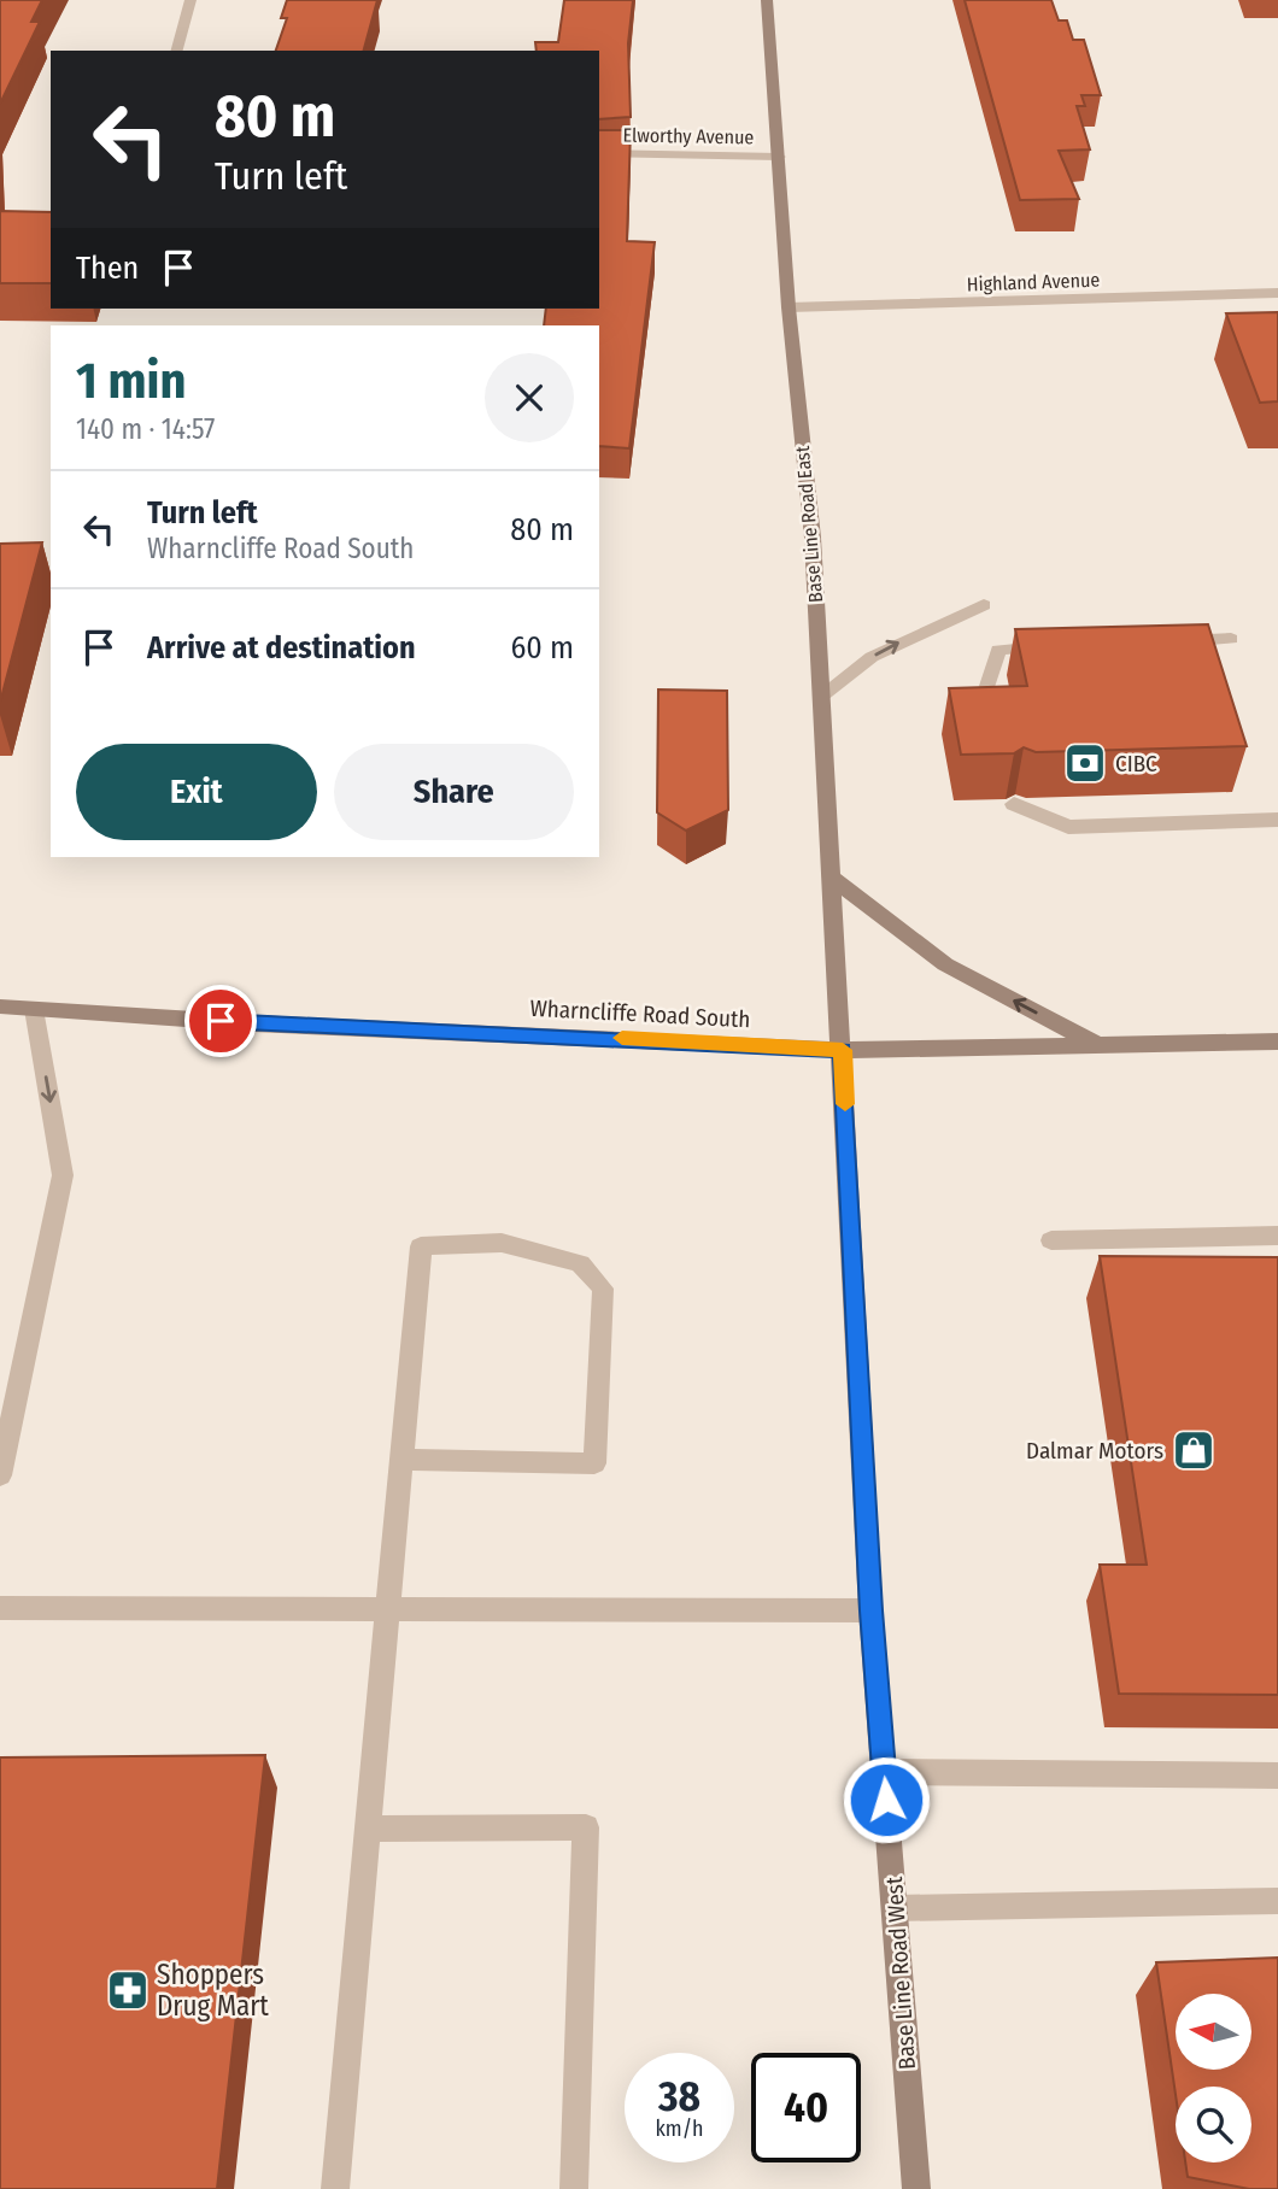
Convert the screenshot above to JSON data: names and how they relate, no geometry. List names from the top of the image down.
{
  "streets": {
    "street": [
      "Elworthy Avenue",
      "Highland Avenue",
      "Base Line Road East",
      "Wharncliffe Road South",
      "Base Line Road West"
    ]
  },
  "crossings": [
    ["Elworthy Avenue", "Base Line Road East"],
    ["Highland Avenue", "Base Line Road East"],
    ["Base Line Road East", "Wharncliffe Road South"],
    ["Base Line Road East", "Base Line Road West"],
    ["Wharncliffe Road South", "Base Line Road West"]
  ],
  "places": {
    "bank": ["CIBC"],
    "shop": ["Dalmar Motors"],
    "pharmacy": ["Shoppers Drug Mart"]
  },
  "north": "left",
  "page": {
    "turn": ["80 m", "Turn left"],
    "then": "Then",
    "heading": ["1 min", "140 m · 14:57"],
    "list": [
      {
        "name": "Turn left",
        "note": "Wharncliffe Road South",
        "value": "80 m"
      },
      {
        "name": "Arrive at destination",
        "value": "60 m"
      }
    ],
    "buttons": ["Exit", "Share"],
    "speed": "38 km/h",
    "limit": "40"
  }
}
